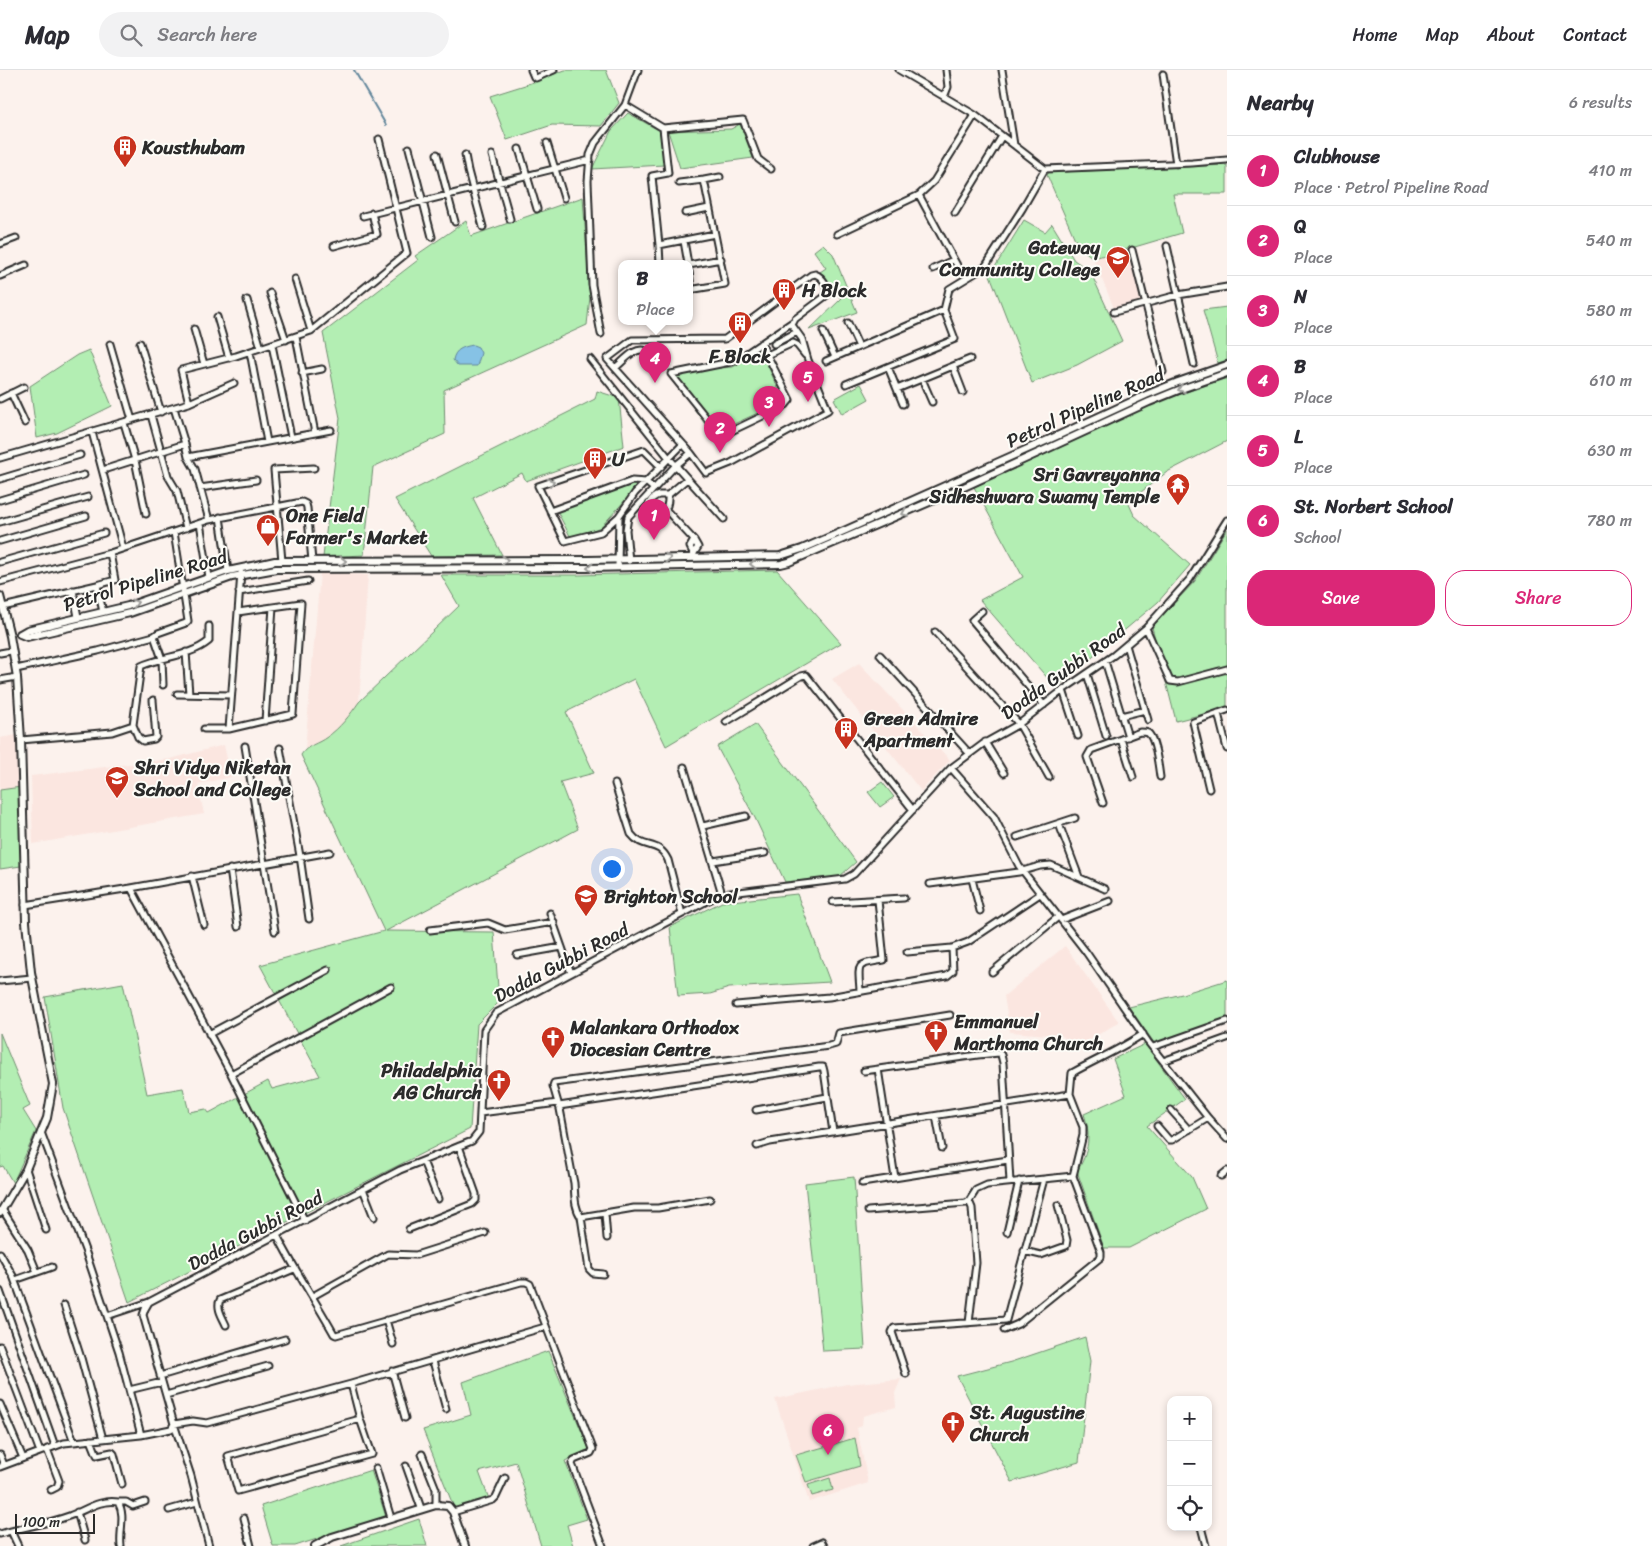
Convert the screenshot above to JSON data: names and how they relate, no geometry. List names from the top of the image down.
{
  "streets": {
    "main road": ["Petrol Pipeline Road"],
    "street": ["Dodda Gubbi Road"]
  },
  "places": {
    "building": [
      "Kousthubam",
      "H Block",
      "F Block",
      "U",
      "Green Admire Apartment"
    ],
    "school or university": ["Gateway Community College", "Shri Vidya Niketan School and College", "Brighton School"],
    "temple": ["Sri Gavreyanna Sidheshwara Swamy Temple"],
    "shop": ["One Field Farmer's Market"],
    "church": [
      "Emmanuel Marthoma Church",
      "Malankara Orthodox Diocesian Centre",
      "Philadelphia AG Church",
      "St. Augustine Church"
    ]
  },
  "scale_bar": "100 m",
  "page": {
    "header": "Map",
    "search": "Search here",
    "nav": [
      "Home",
      "Map",
      "About",
      "Contact"
    ],
    "heading": ["Nearby", "6 results"],
    "list": [
      {
        "mark": "1",
        "name": "Clubhouse",
        "note": "Place · Petrol Pipeline Road",
        "value": "410 m"
      },
      {
        "mark": "2",
        "name": "Q",
        "note": "Place",
        "value": "540 m"
      },
      {
        "mark": "3",
        "name": "N",
        "note": "Place",
        "value": "580 m"
      },
      {
        "mark": "4",
        "name": "B",
        "note": "Place",
        "value": "610 m"
      },
      {
        "mark": "5",
        "name": "L",
        "note": "Place",
        "value": "630 m"
      },
      {
        "mark": "6",
        "name": "St. Norbert School",
        "note": "School",
        "value": "780 m"
      }
    ],
    "popup": ["B", "Place"],
    "pins": [
      "4",
      "5",
      "3",
      "2",
      "1",
      "6"
    ],
    "buttons": ["Save", "Share"],
    "map_buttons": ["+", "−"],
    "scale": "100 m"
  }
}
